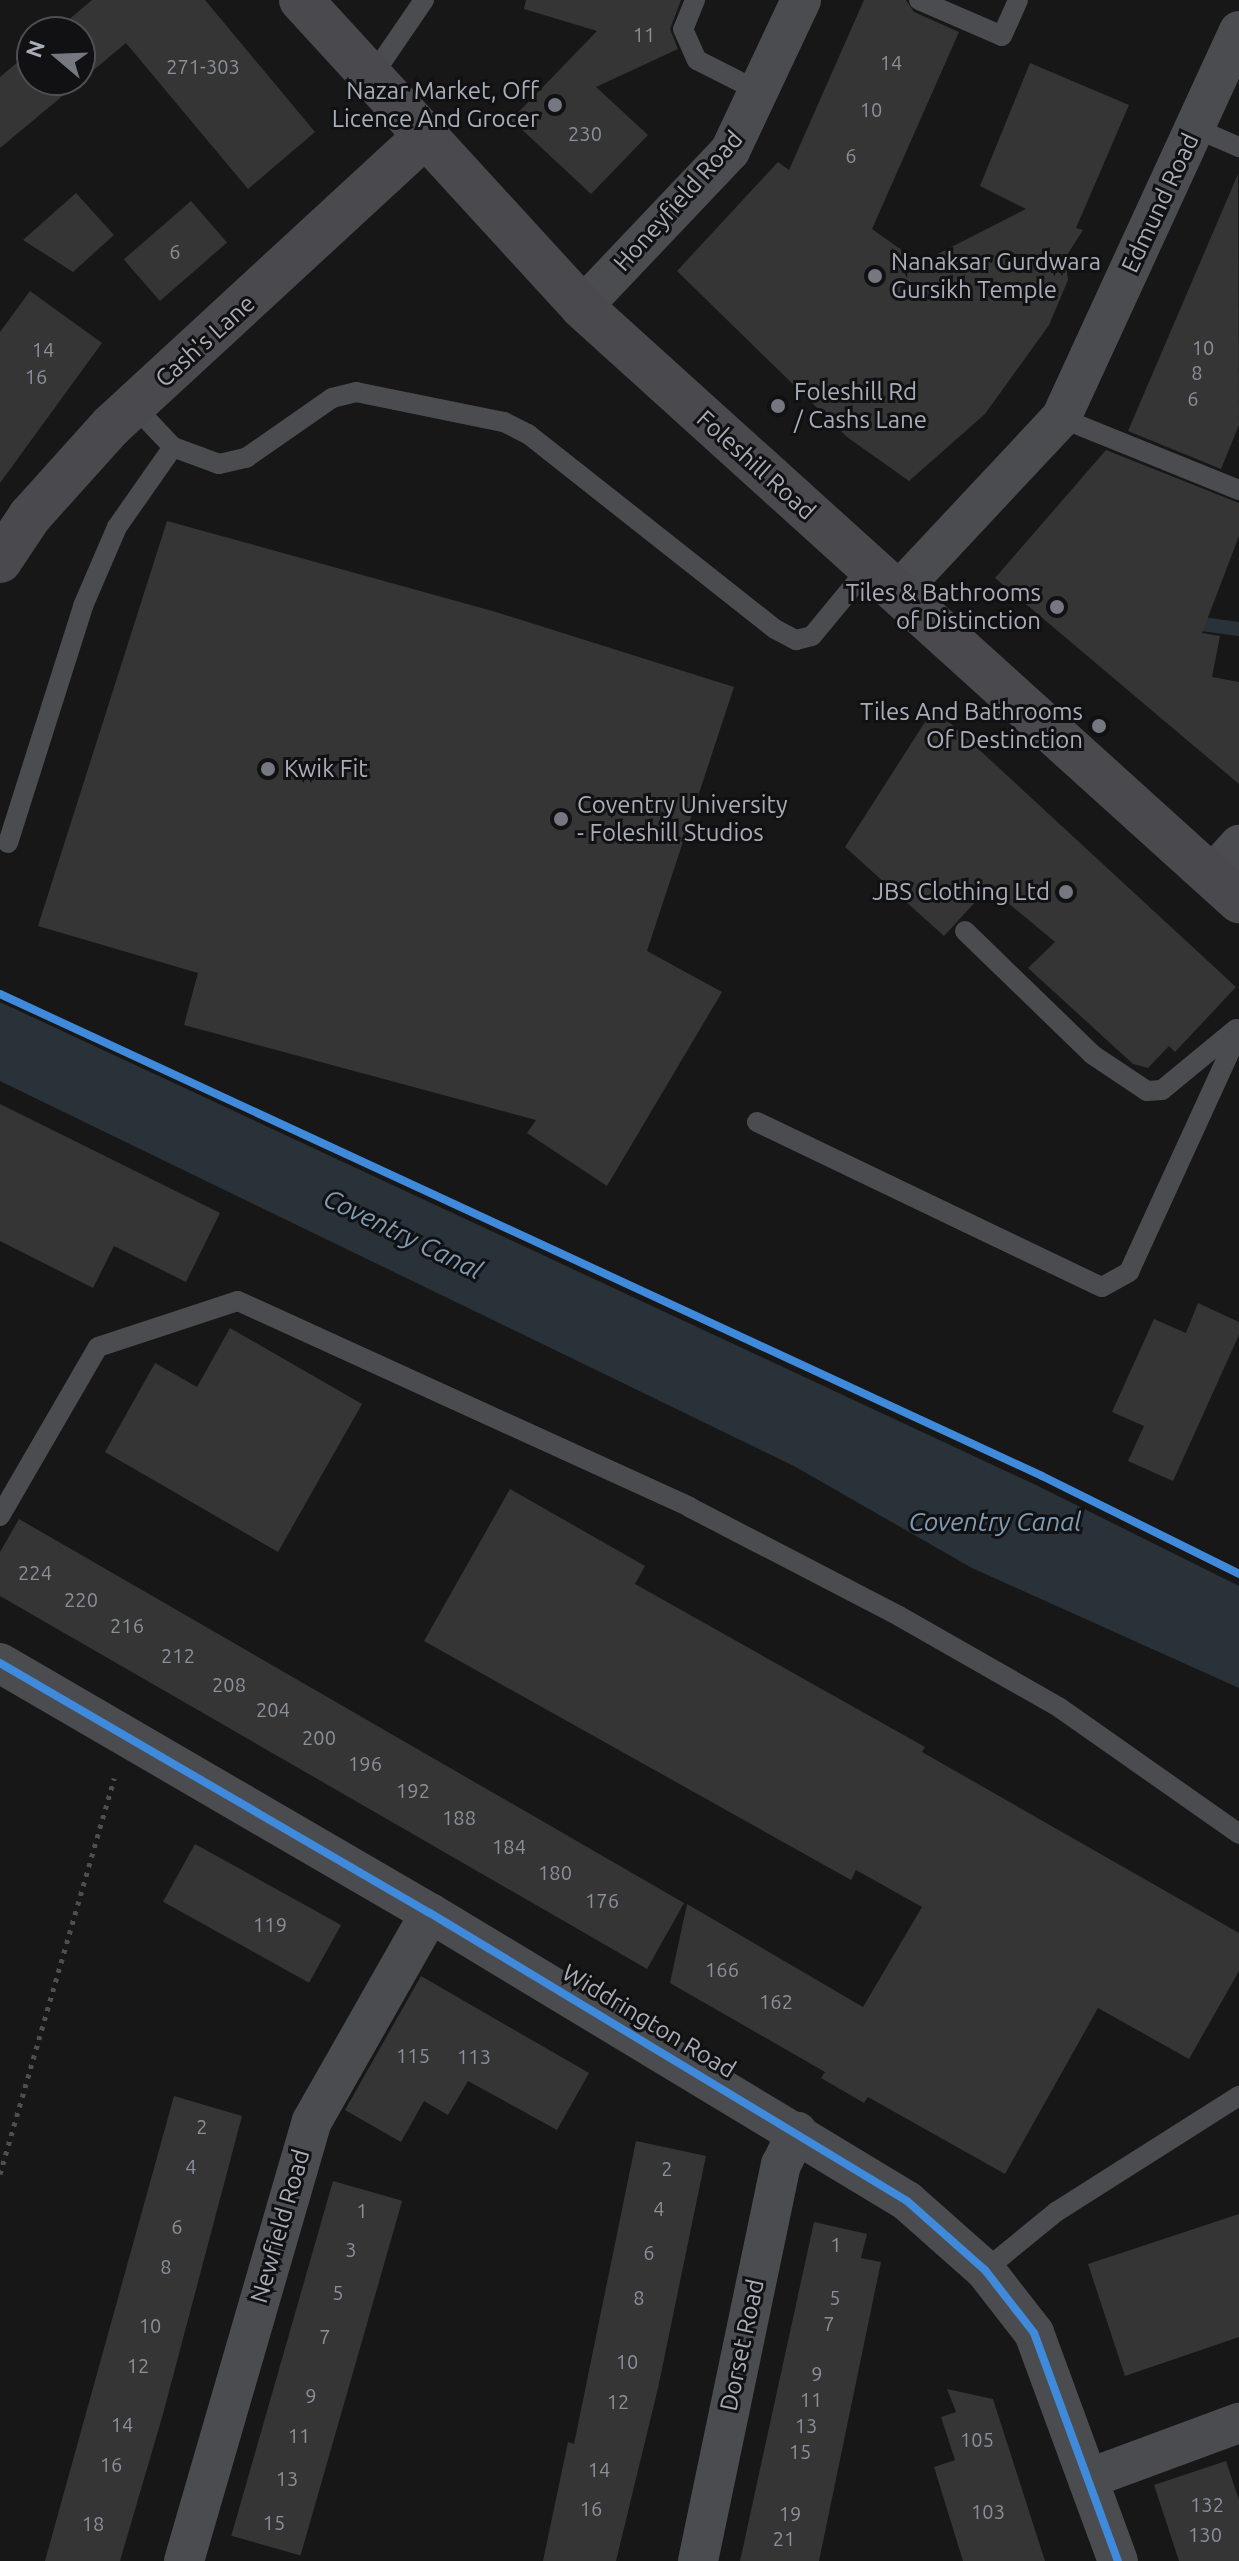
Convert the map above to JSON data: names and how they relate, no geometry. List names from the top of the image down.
{
  "streets": {
    "main road": ["Cash's Lane", "Foleshill Road"],
    "street": [
      "Honeyfield Road",
      "Edmund Road",
      "Widdrington Road",
      "Newfield Road",
      "Dorset Road"
    ]
  },
  "crossings": [
    ["Honeyfield Road", "Foleshill Road"],
    ["Edmund Road", "Foleshill Road"],
    ["Cash's Lane", "Foleshill Road"],
    ["Widdrington Road", "Newfield Road"],
    ["Widdrington Road", "Dorset Road"]
  ],
  "water": ["Coventry Canal"],
  "places": [
    "Nazar Market, Off Licence And Grocer",
    "Nanaksar Gurdwara Gursikh Temple",
    "Foleshill Rd / Cashs Lane",
    "Tiles & Bathrooms of Distinction",
    "Tiles And Bathrooms Of Destinction",
    "Kwik Fit",
    "Coventry University - Foleshill Studios",
    "JBS Clothing Ltd"
  ],
  "house_numbers": [
    "11",
    "14",
    "271-303",
    "10",
    "230",
    "6",
    "6",
    "10",
    "14",
    "8",
    "16",
    "6",
    "224",
    "220",
    "216",
    "212",
    "208",
    "204",
    "200",
    "196",
    "192",
    "188",
    "184",
    "180",
    "176",
    "119",
    "166",
    "162",
    "115",
    "113",
    "2",
    "4",
    "2",
    "4",
    "1",
    "6",
    "1",
    "3",
    "6",
    "8",
    "5",
    "8",
    "5",
    "7",
    "10",
    "7",
    "10",
    "12",
    "9",
    "9",
    "11",
    "12",
    "14",
    "13",
    "11",
    "105",
    "15",
    "16",
    "14",
    "13",
    "132",
    "16",
    "103",
    "19",
    "15",
    "18",
    "130",
    "21"
  ],
  "north": "left"
}
